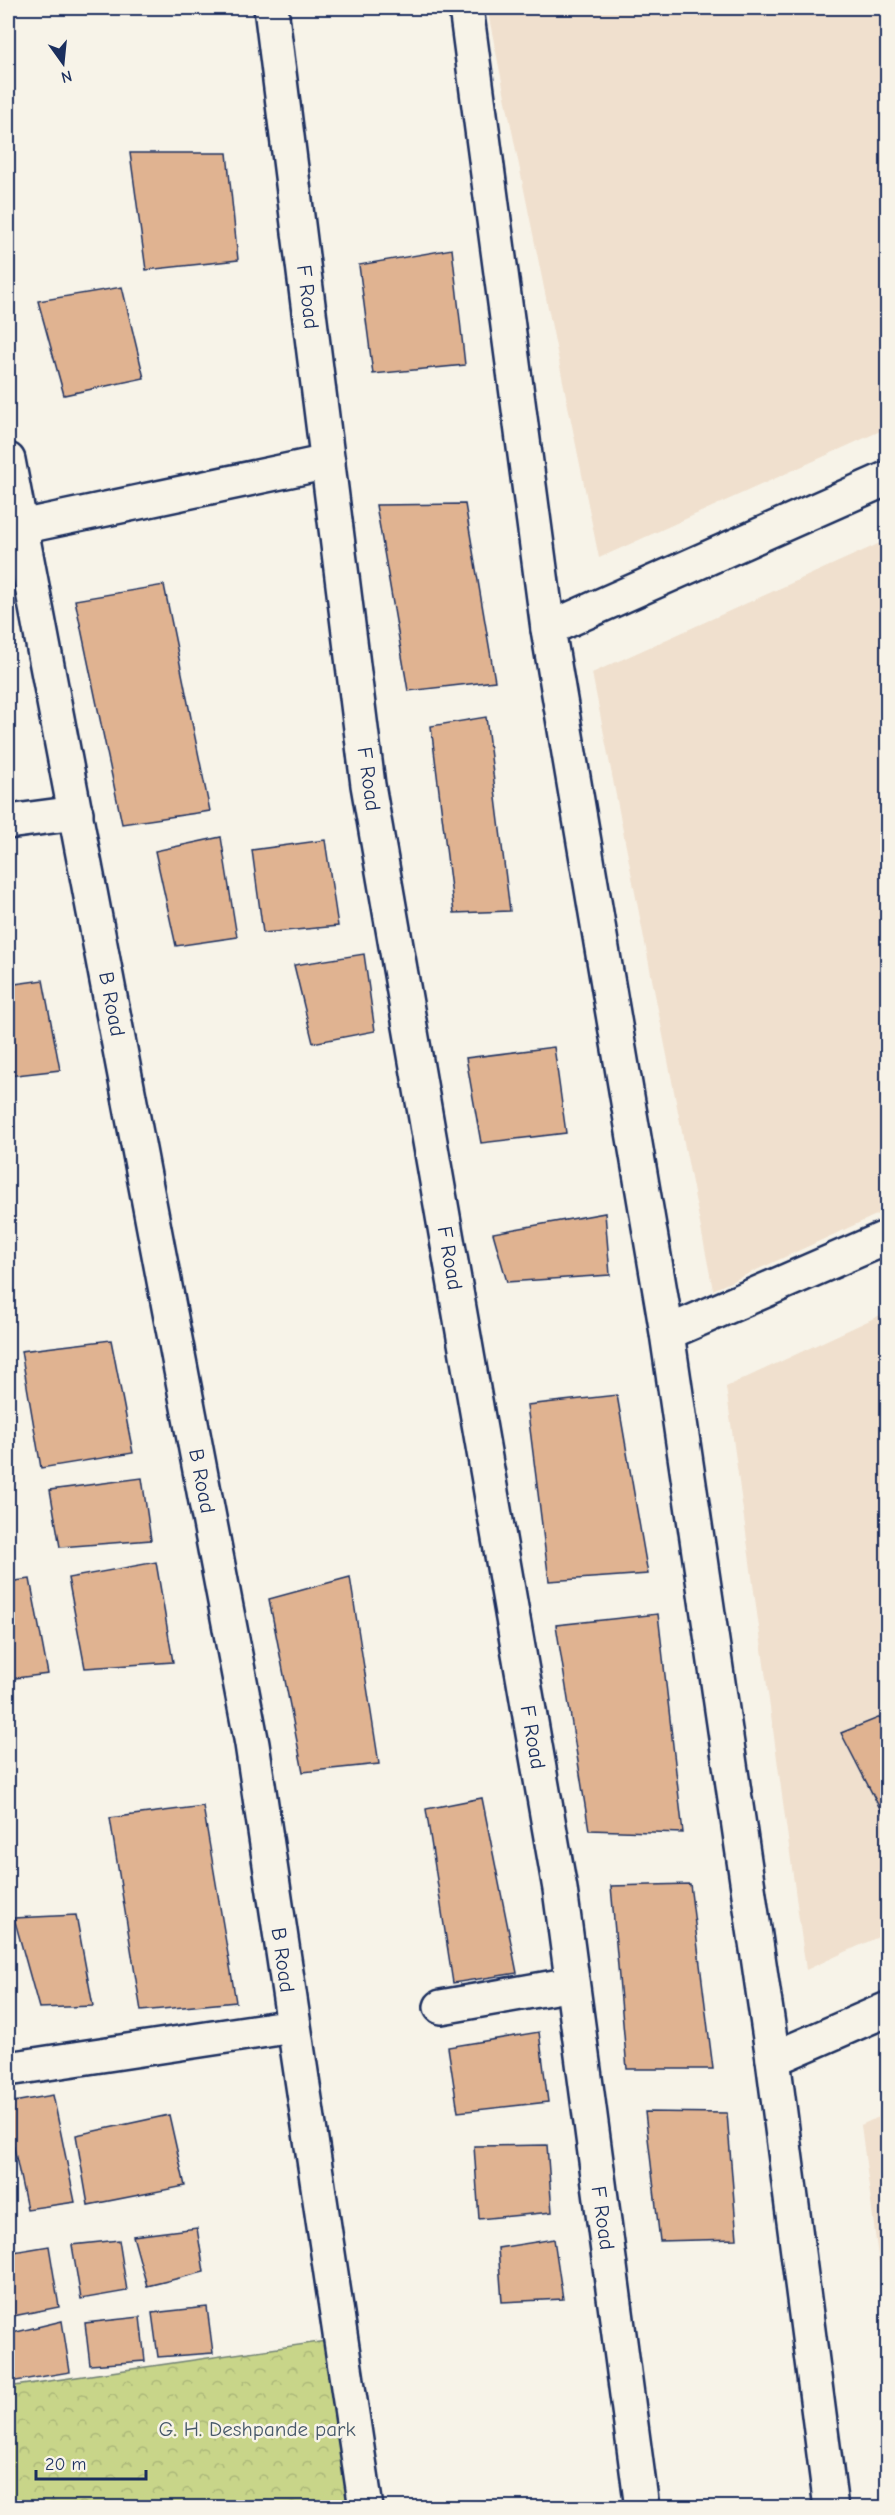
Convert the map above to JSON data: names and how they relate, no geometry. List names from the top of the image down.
{
  "streets": {
    "street": ["F Road", "B Road"]
  },
  "parks": ["G. H. Deshpande park"],
  "scale_bar": "20 m",
  "north": "bottom"
}
